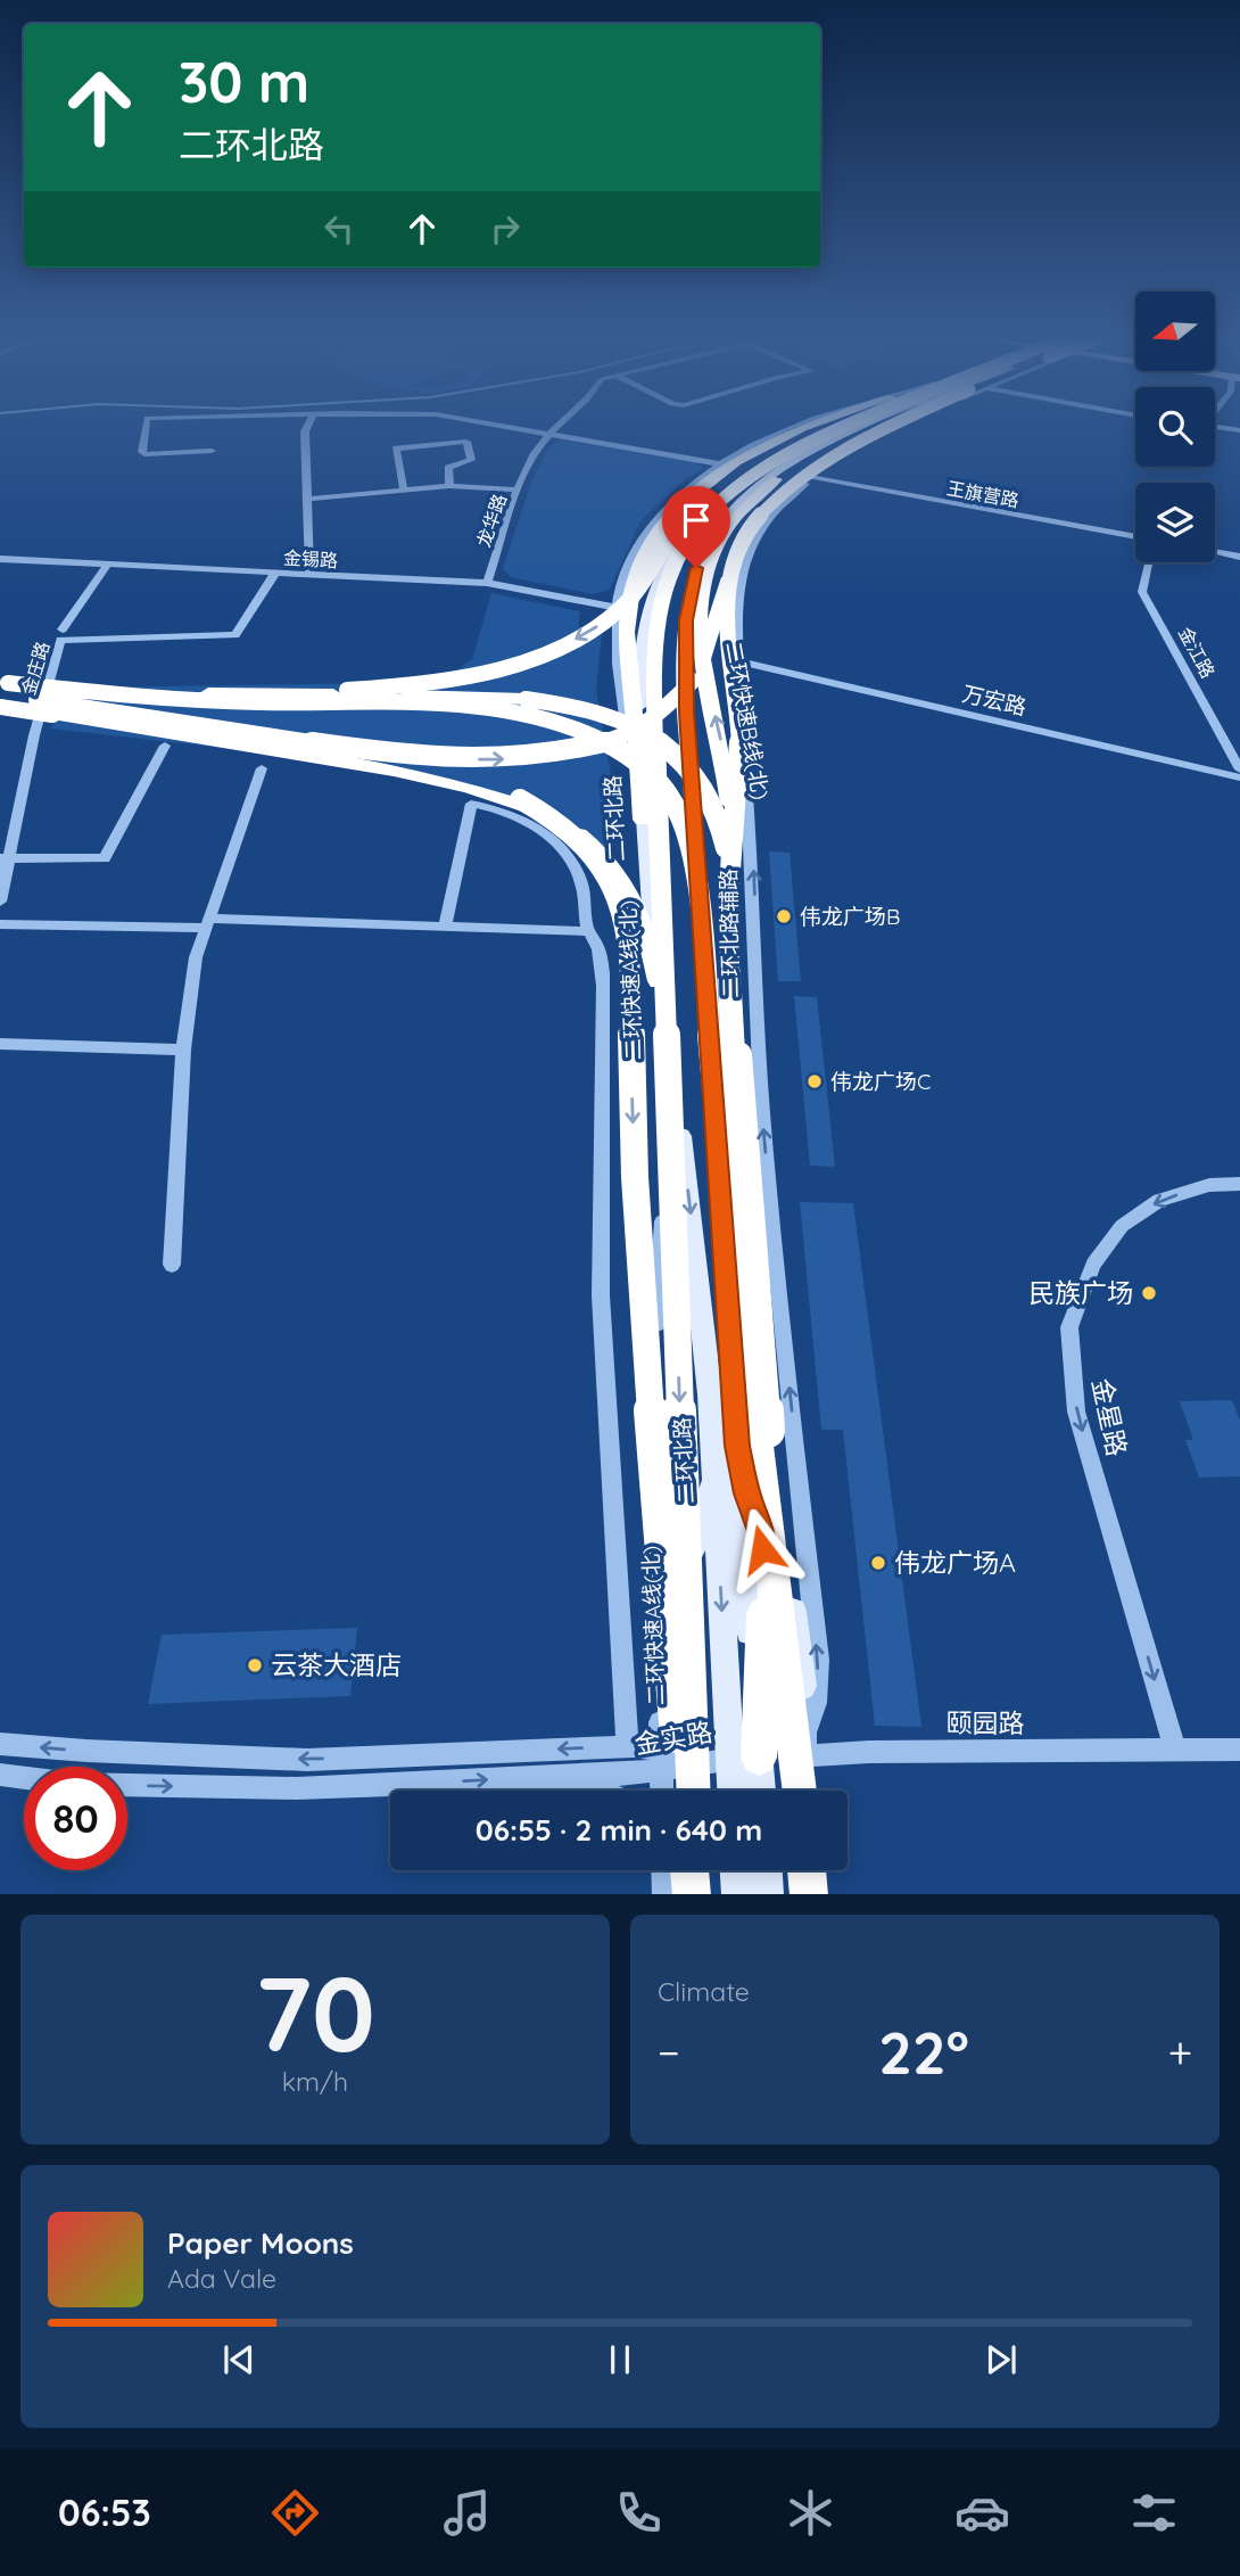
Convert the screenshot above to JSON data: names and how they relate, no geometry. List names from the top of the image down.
{
  "streets": {
    "highway": ["二环快速B线(北)", "二环快速A线(北)"],
    "main road": ["二环北路"],
    "street": [
      "王旗营路",
      "龙华路",
      "金锡路",
      "金江路",
      "金庄路",
      "万宏路",
      "二环北路辅路",
      "金星路",
      "颐园路",
      "金实路"
    ]
  },
  "crossings": [
    ["王旗营路", "二环北路辅路"],
    ["龙华路", "金锡路"],
    ["金锡路", "金庄路"],
    ["金锡路", "二环北路辅路"],
    ["万宏路", "二环北路辅路"],
    ["二环北路", "二环北路辅路"],
    ["二环北路", "颐园路"],
    ["二环北路", "金实路"],
    ["二环北路辅路", "颐园路"],
    ["金星路", "颐园路"],
    ["颐园路", "金实路"]
  ],
  "one_way": ["金星路"],
  "places": [
    "伟龙广场B",
    "伟龙广场C",
    "民族广场",
    "伟龙广场A",
    "云茶大酒店"
  ],
  "north": "left",
  "page": {
    "turn": ["30 m", "二环北路"],
    "limit": "80",
    "trip": "06:55 · 2 min · 640 m",
    "tile": [
      ["70", "km/h"],
      "Climate"
    ],
    "heat": ["−", "22°", "+"],
    "song": ["Paper Moons", "Ada Vale"],
    "tabs": "06:53"
  }
}
